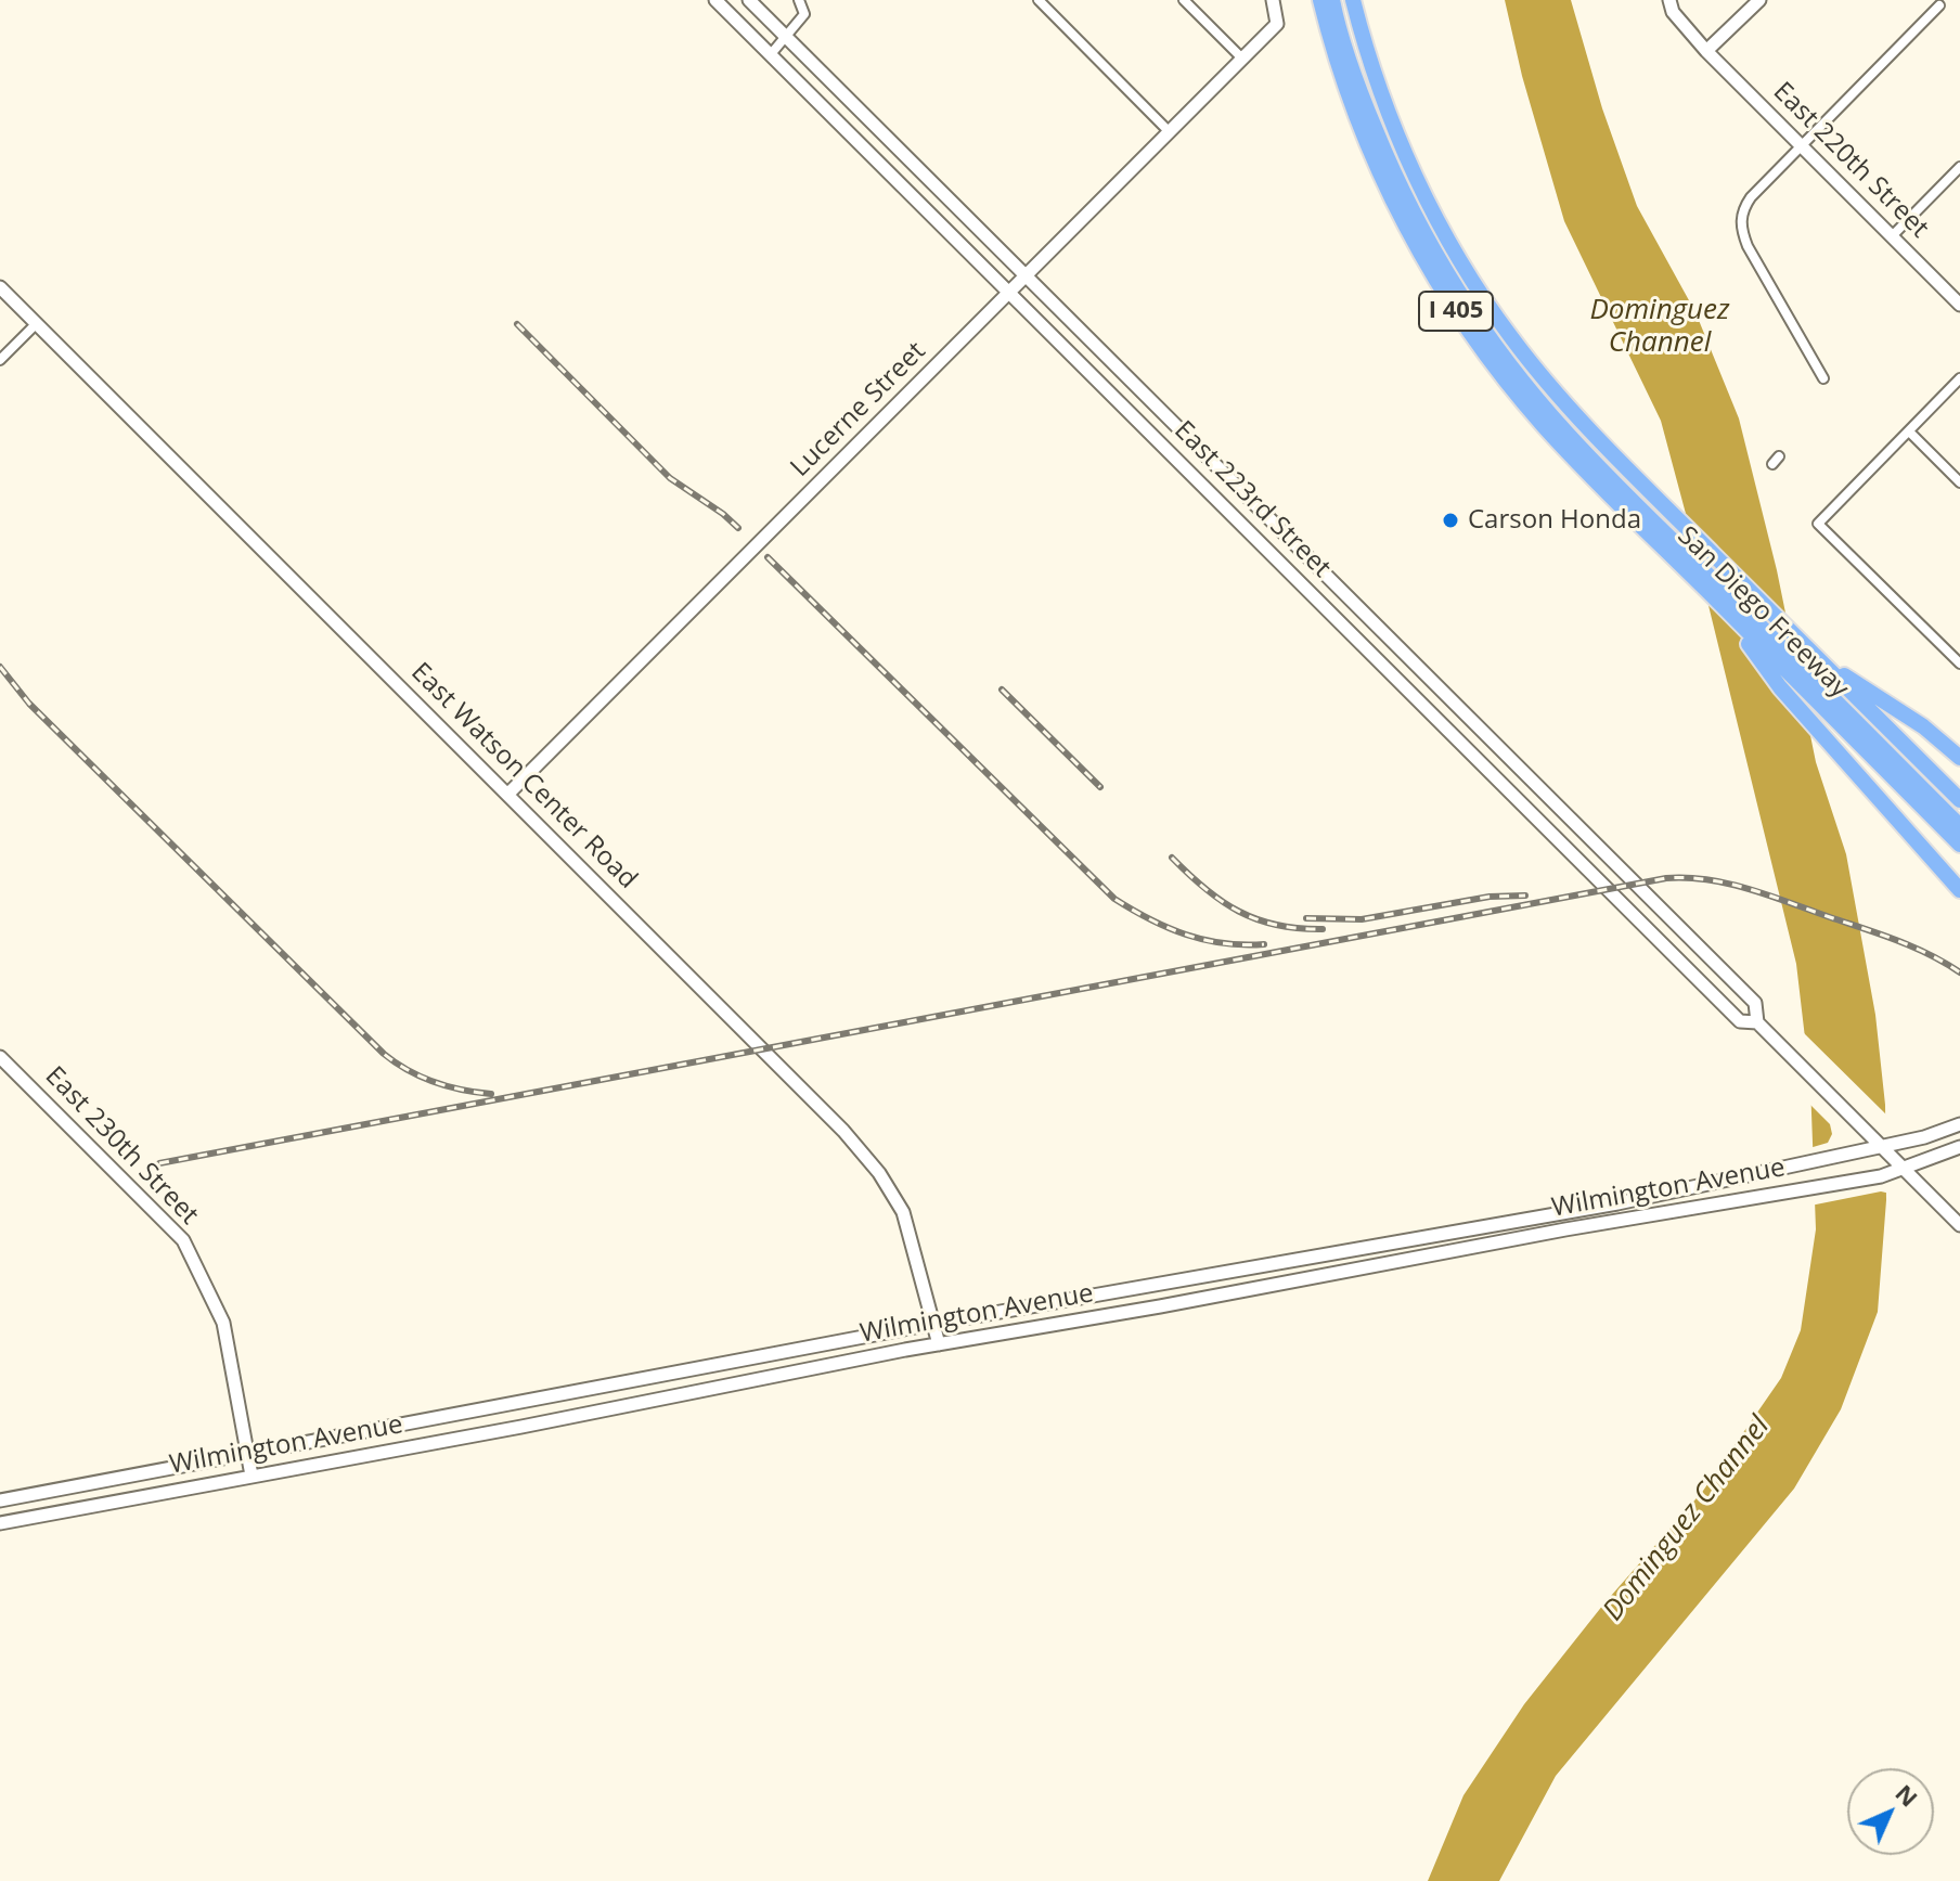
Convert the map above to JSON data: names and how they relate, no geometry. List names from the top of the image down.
{
  "streets": {
    "highway": ["I 405", "San Diego Freeway"],
    "main road": [
      "East 220th Street",
      "Lucerne Street",
      "East 223rd Street",
      "East Watson Center Road",
      "East 230th Street",
      "Wilmington Avenue"
    ]
  },
  "crossings": [
    ["Lucerne Street", "East 223rd Street"],
    ["Lucerne Street", "East Watson Center Road"],
    ["East 223rd Street", "Wilmington Avenue"],
    ["East Watson Center Road", "Wilmington Avenue"],
    ["East 230th Street", "Wilmington Avenue"]
  ],
  "water": ["Dominguez Channel"],
  "places": ["Carson Honda"],
  "north": "top right"
}
